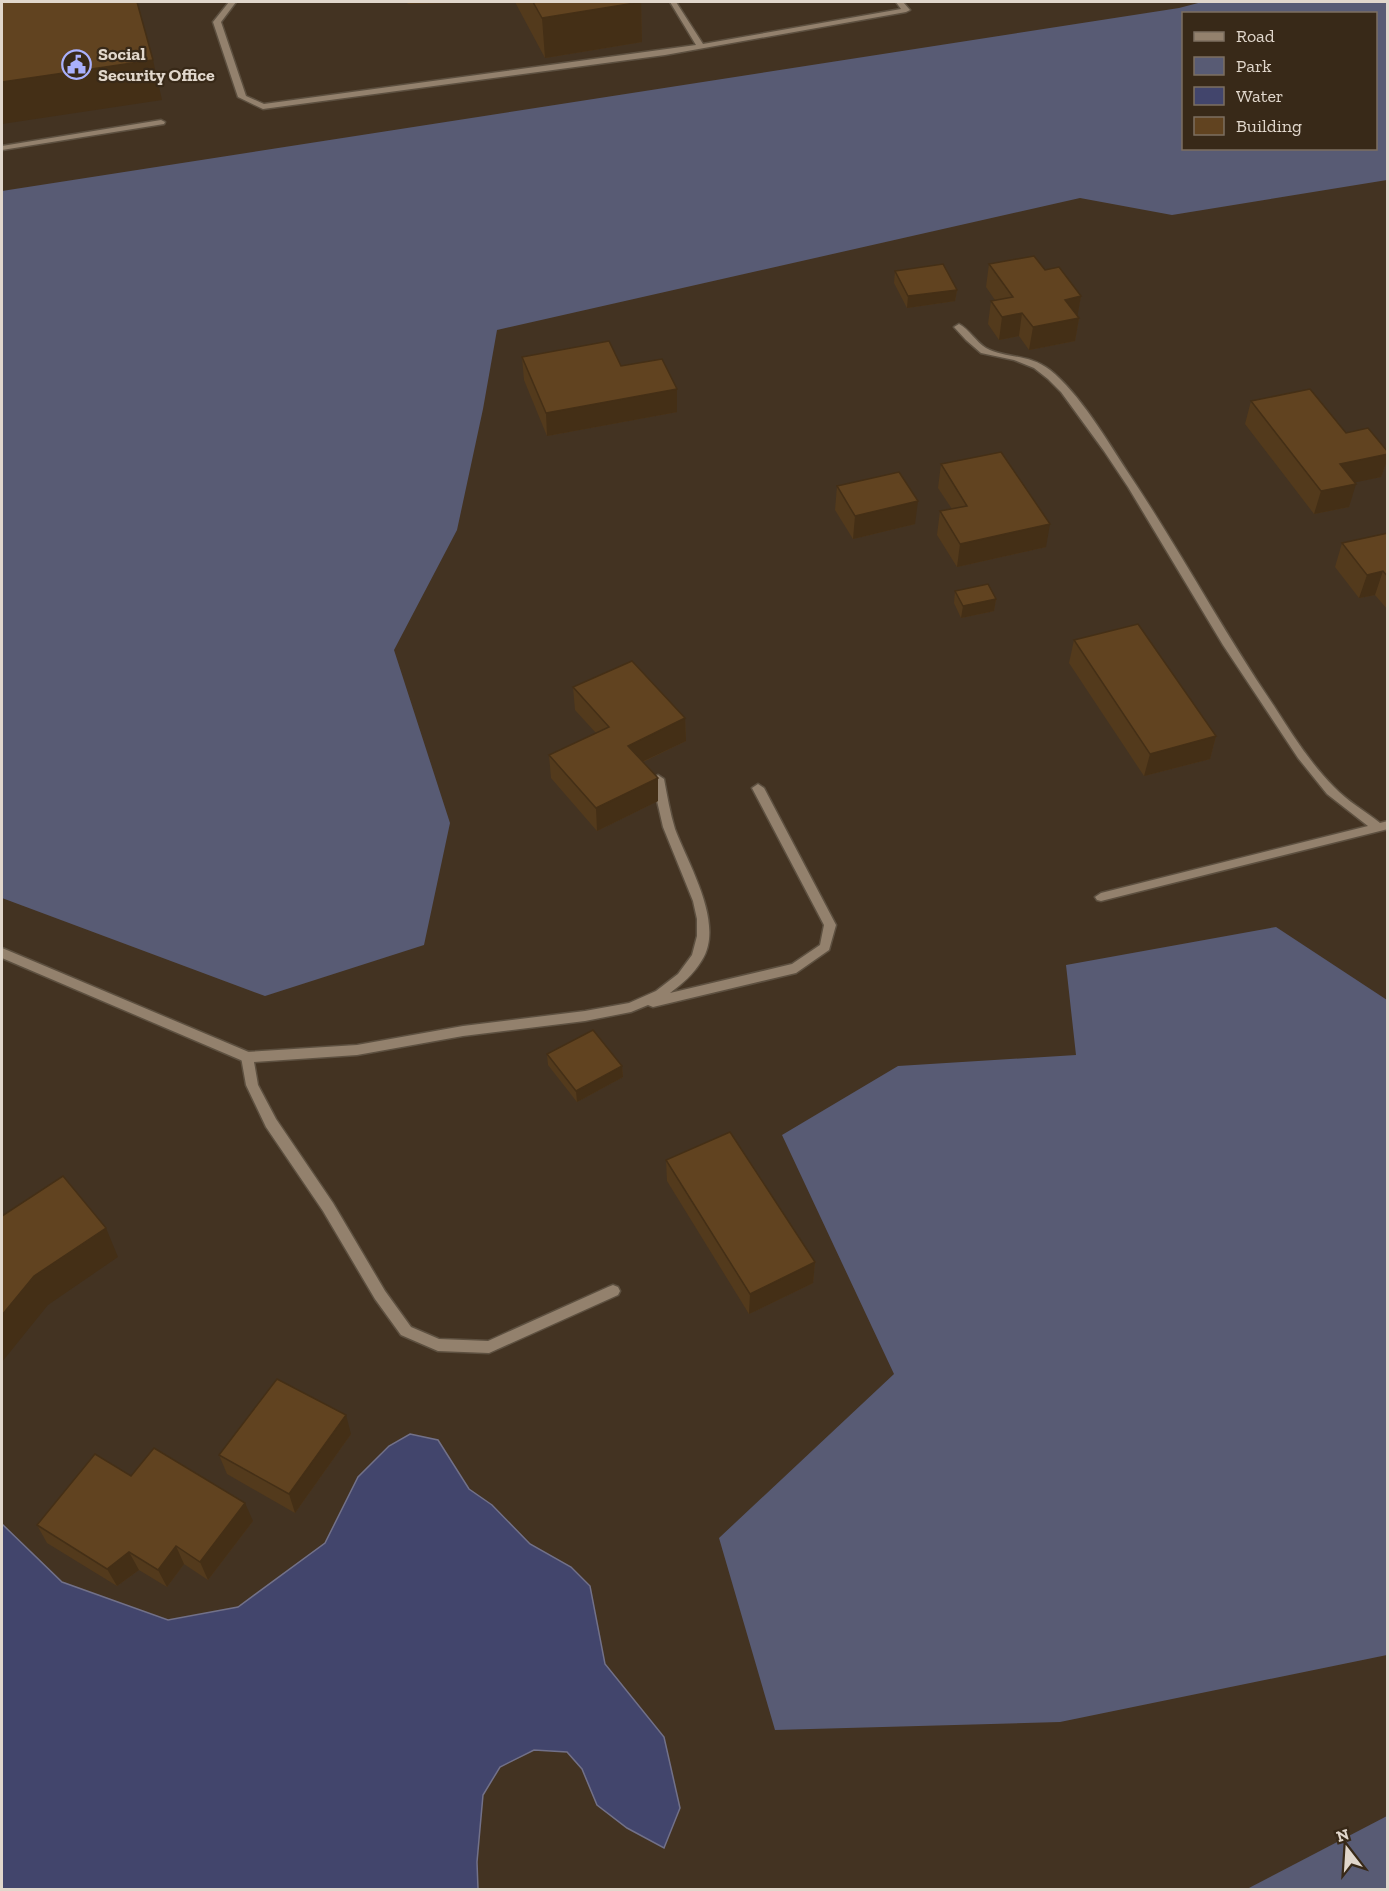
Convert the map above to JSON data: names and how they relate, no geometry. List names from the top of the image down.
{
  "places": {
    "public building": ["Social Security Office"]
  },
  "legend": [
    "Road",
    "Park",
    "Water",
    "Building"
  ],
  "north": "top"
}
